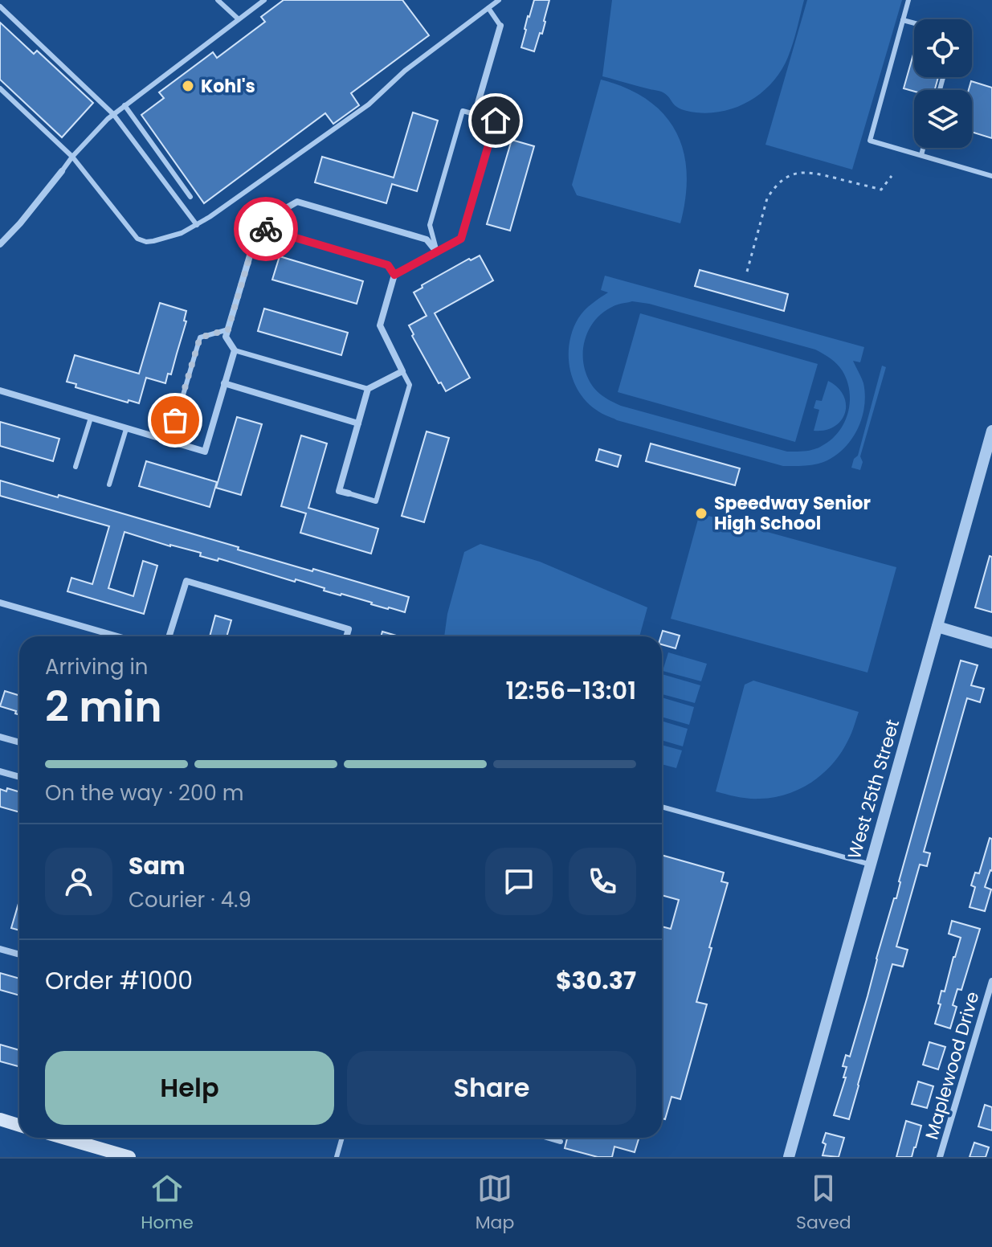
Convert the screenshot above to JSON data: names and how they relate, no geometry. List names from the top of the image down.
{
  "streets": {
    "street": ["West 25th Street", "Maplewood Drive"]
  },
  "places": ["Kohl's", "Speedway Senior High School"],
  "page": {
    "heading": ["2 min", "Arriving in", "12:56–13:01"],
    "panel": [
      "Sam",
      "Courier · 4.9",
      "Order #1000",
      "$30.37"
    ],
    "bar": "On the way · 200 m",
    "buttons": ["Help", "Share"],
    "tabs": ["Home", "Map", "Saved"]
  }
}
